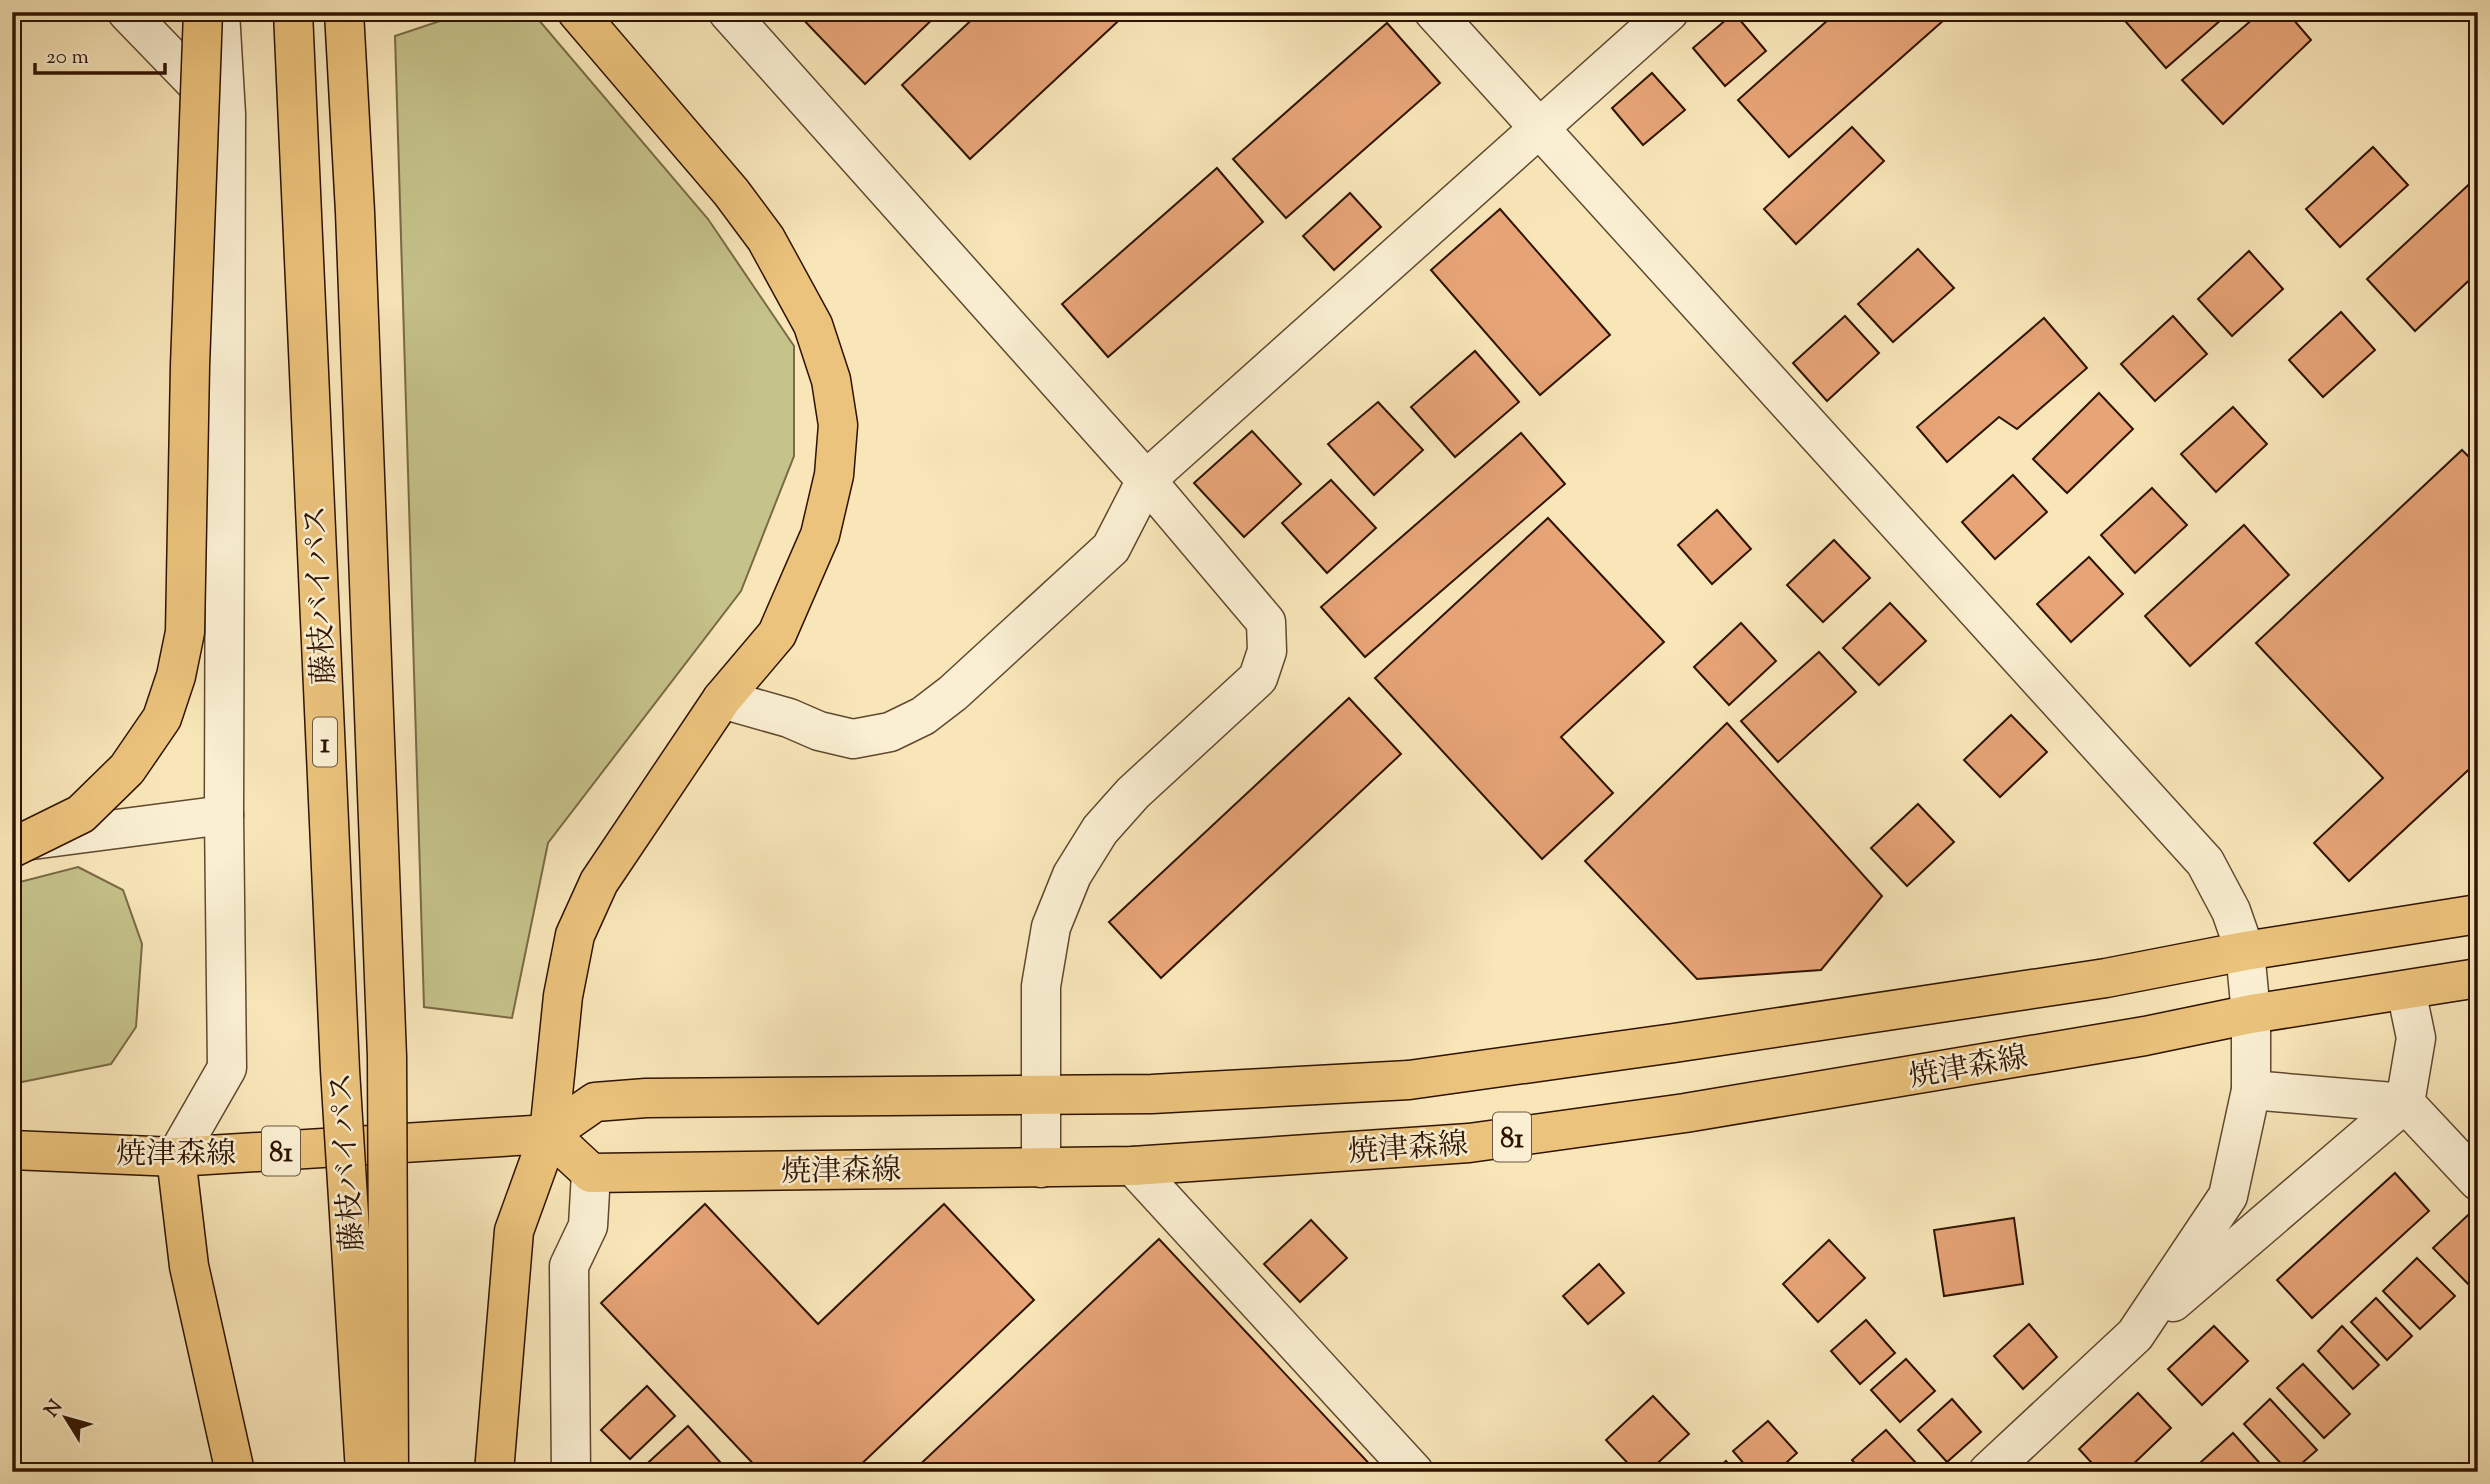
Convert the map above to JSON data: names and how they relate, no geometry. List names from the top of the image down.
{
  "streets": {
    "main road": [
      "藤枝バイパス",
      "1",
      "焼津森線",
      "81"
    ]
  },
  "crossings": [
    ["焼津森線", "81"]
  ],
  "scale_bar": "20 m",
  "north": "top left"
}
